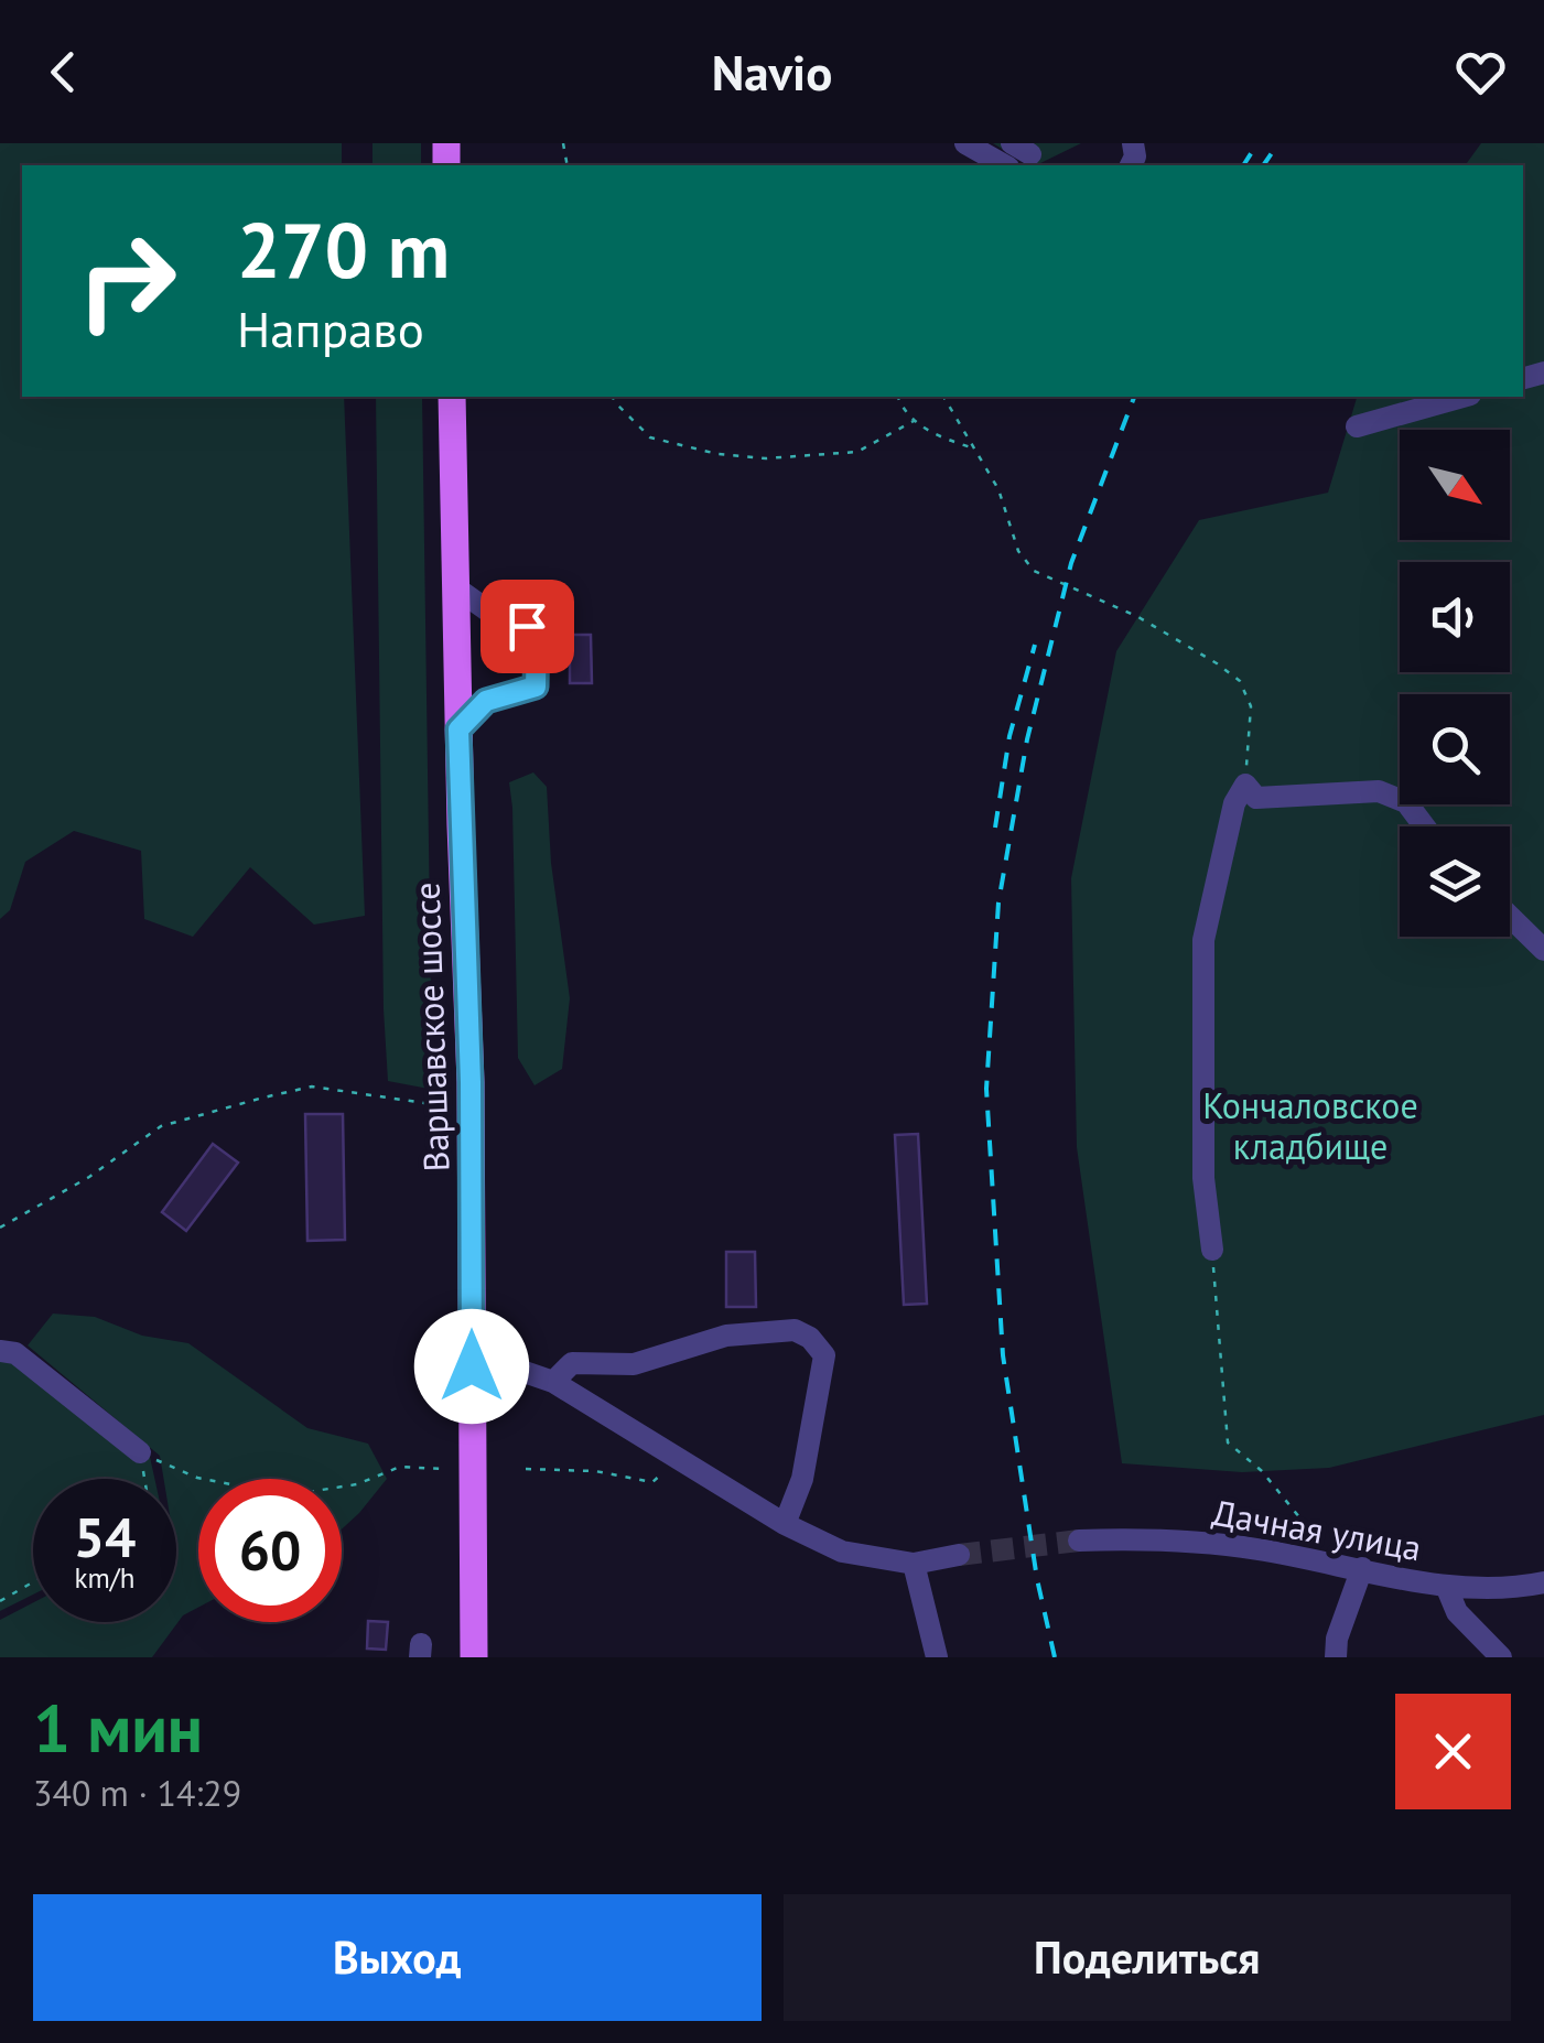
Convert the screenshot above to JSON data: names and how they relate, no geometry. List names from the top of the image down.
{
  "streets": {
    "main road": ["Варшавское шоссе"],
    "street": ["Дачная улица"]
  },
  "parks": ["Кончаловское кладбище"],
  "north": "bottom right",
  "page": {
    "header": "Navio",
    "turn": ["270 m", "Направо"],
    "speed": "54 km/h",
    "limit": "60",
    "heading": ["1 мин", "340 m · 14:29"],
    "buttons": ["Выход", "Поделиться"]
  }
}
